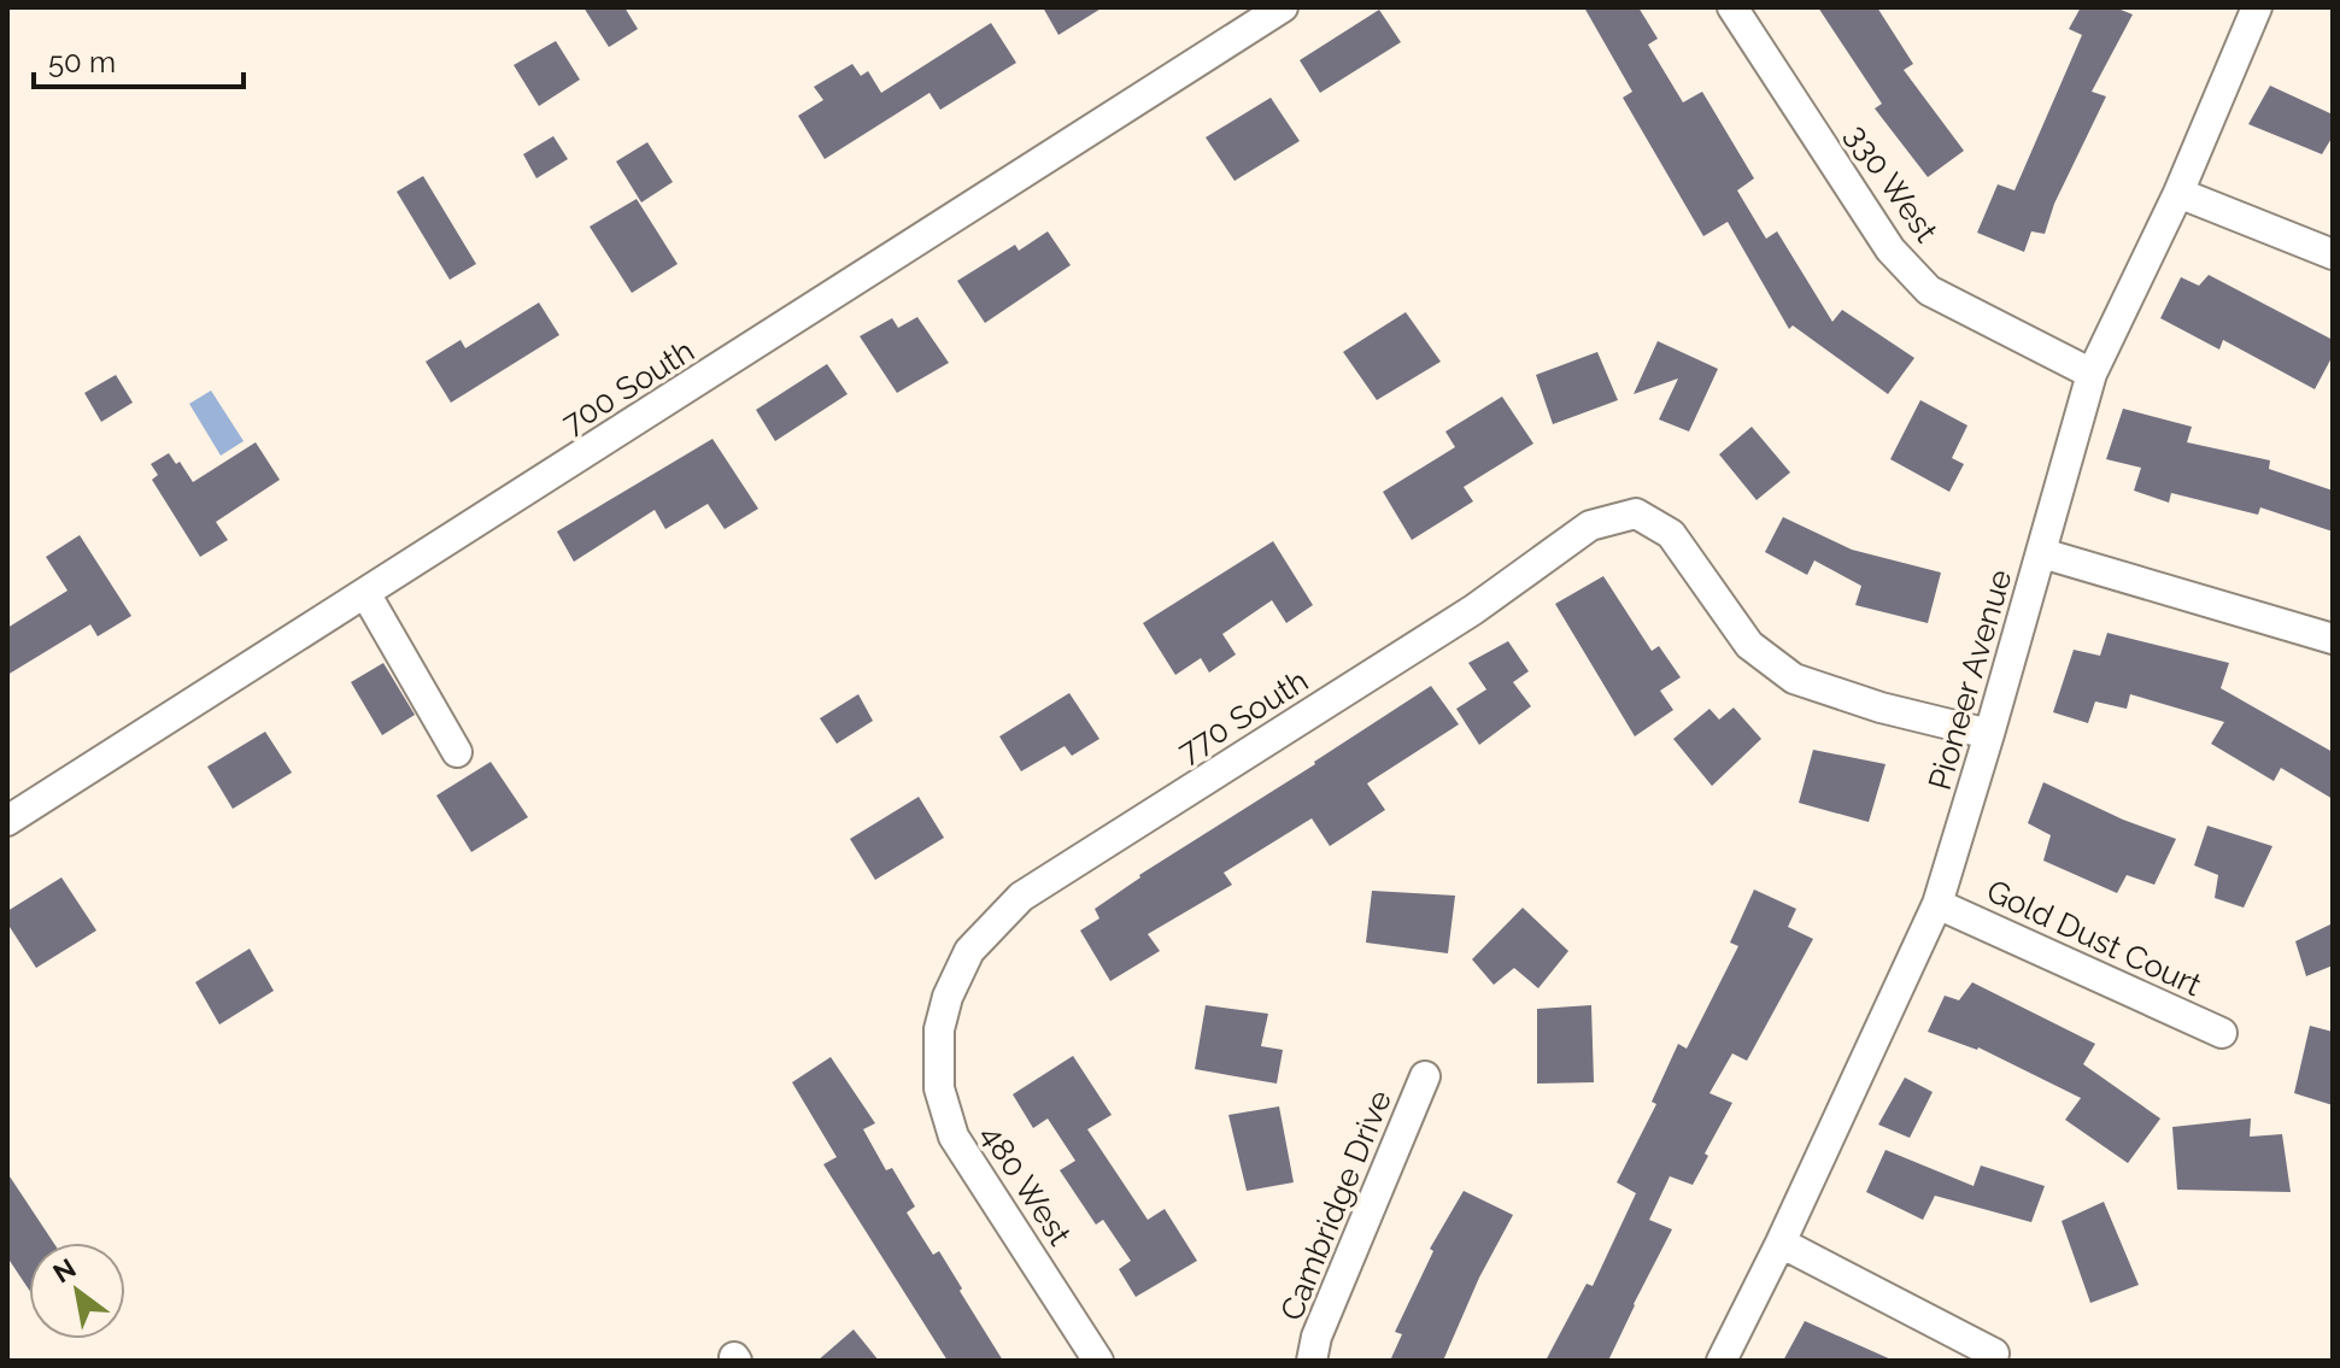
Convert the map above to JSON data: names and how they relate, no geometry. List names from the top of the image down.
{
  "streets": {
    "street": [
      "330 West",
      "700 South",
      "Pioneer Avenue",
      "770 South",
      "Gold Dust Court",
      "480 West",
      "Cambridge Drive"
    ]
  },
  "crossings": [
    ["330 West", "Pioneer Avenue"],
    ["Pioneer Avenue", "770 South"],
    ["Pioneer Avenue", "Gold Dust Court"],
    ["770 South", "480 West"]
  ],
  "scale_bar": "50 m",
  "north": "top left"
}
